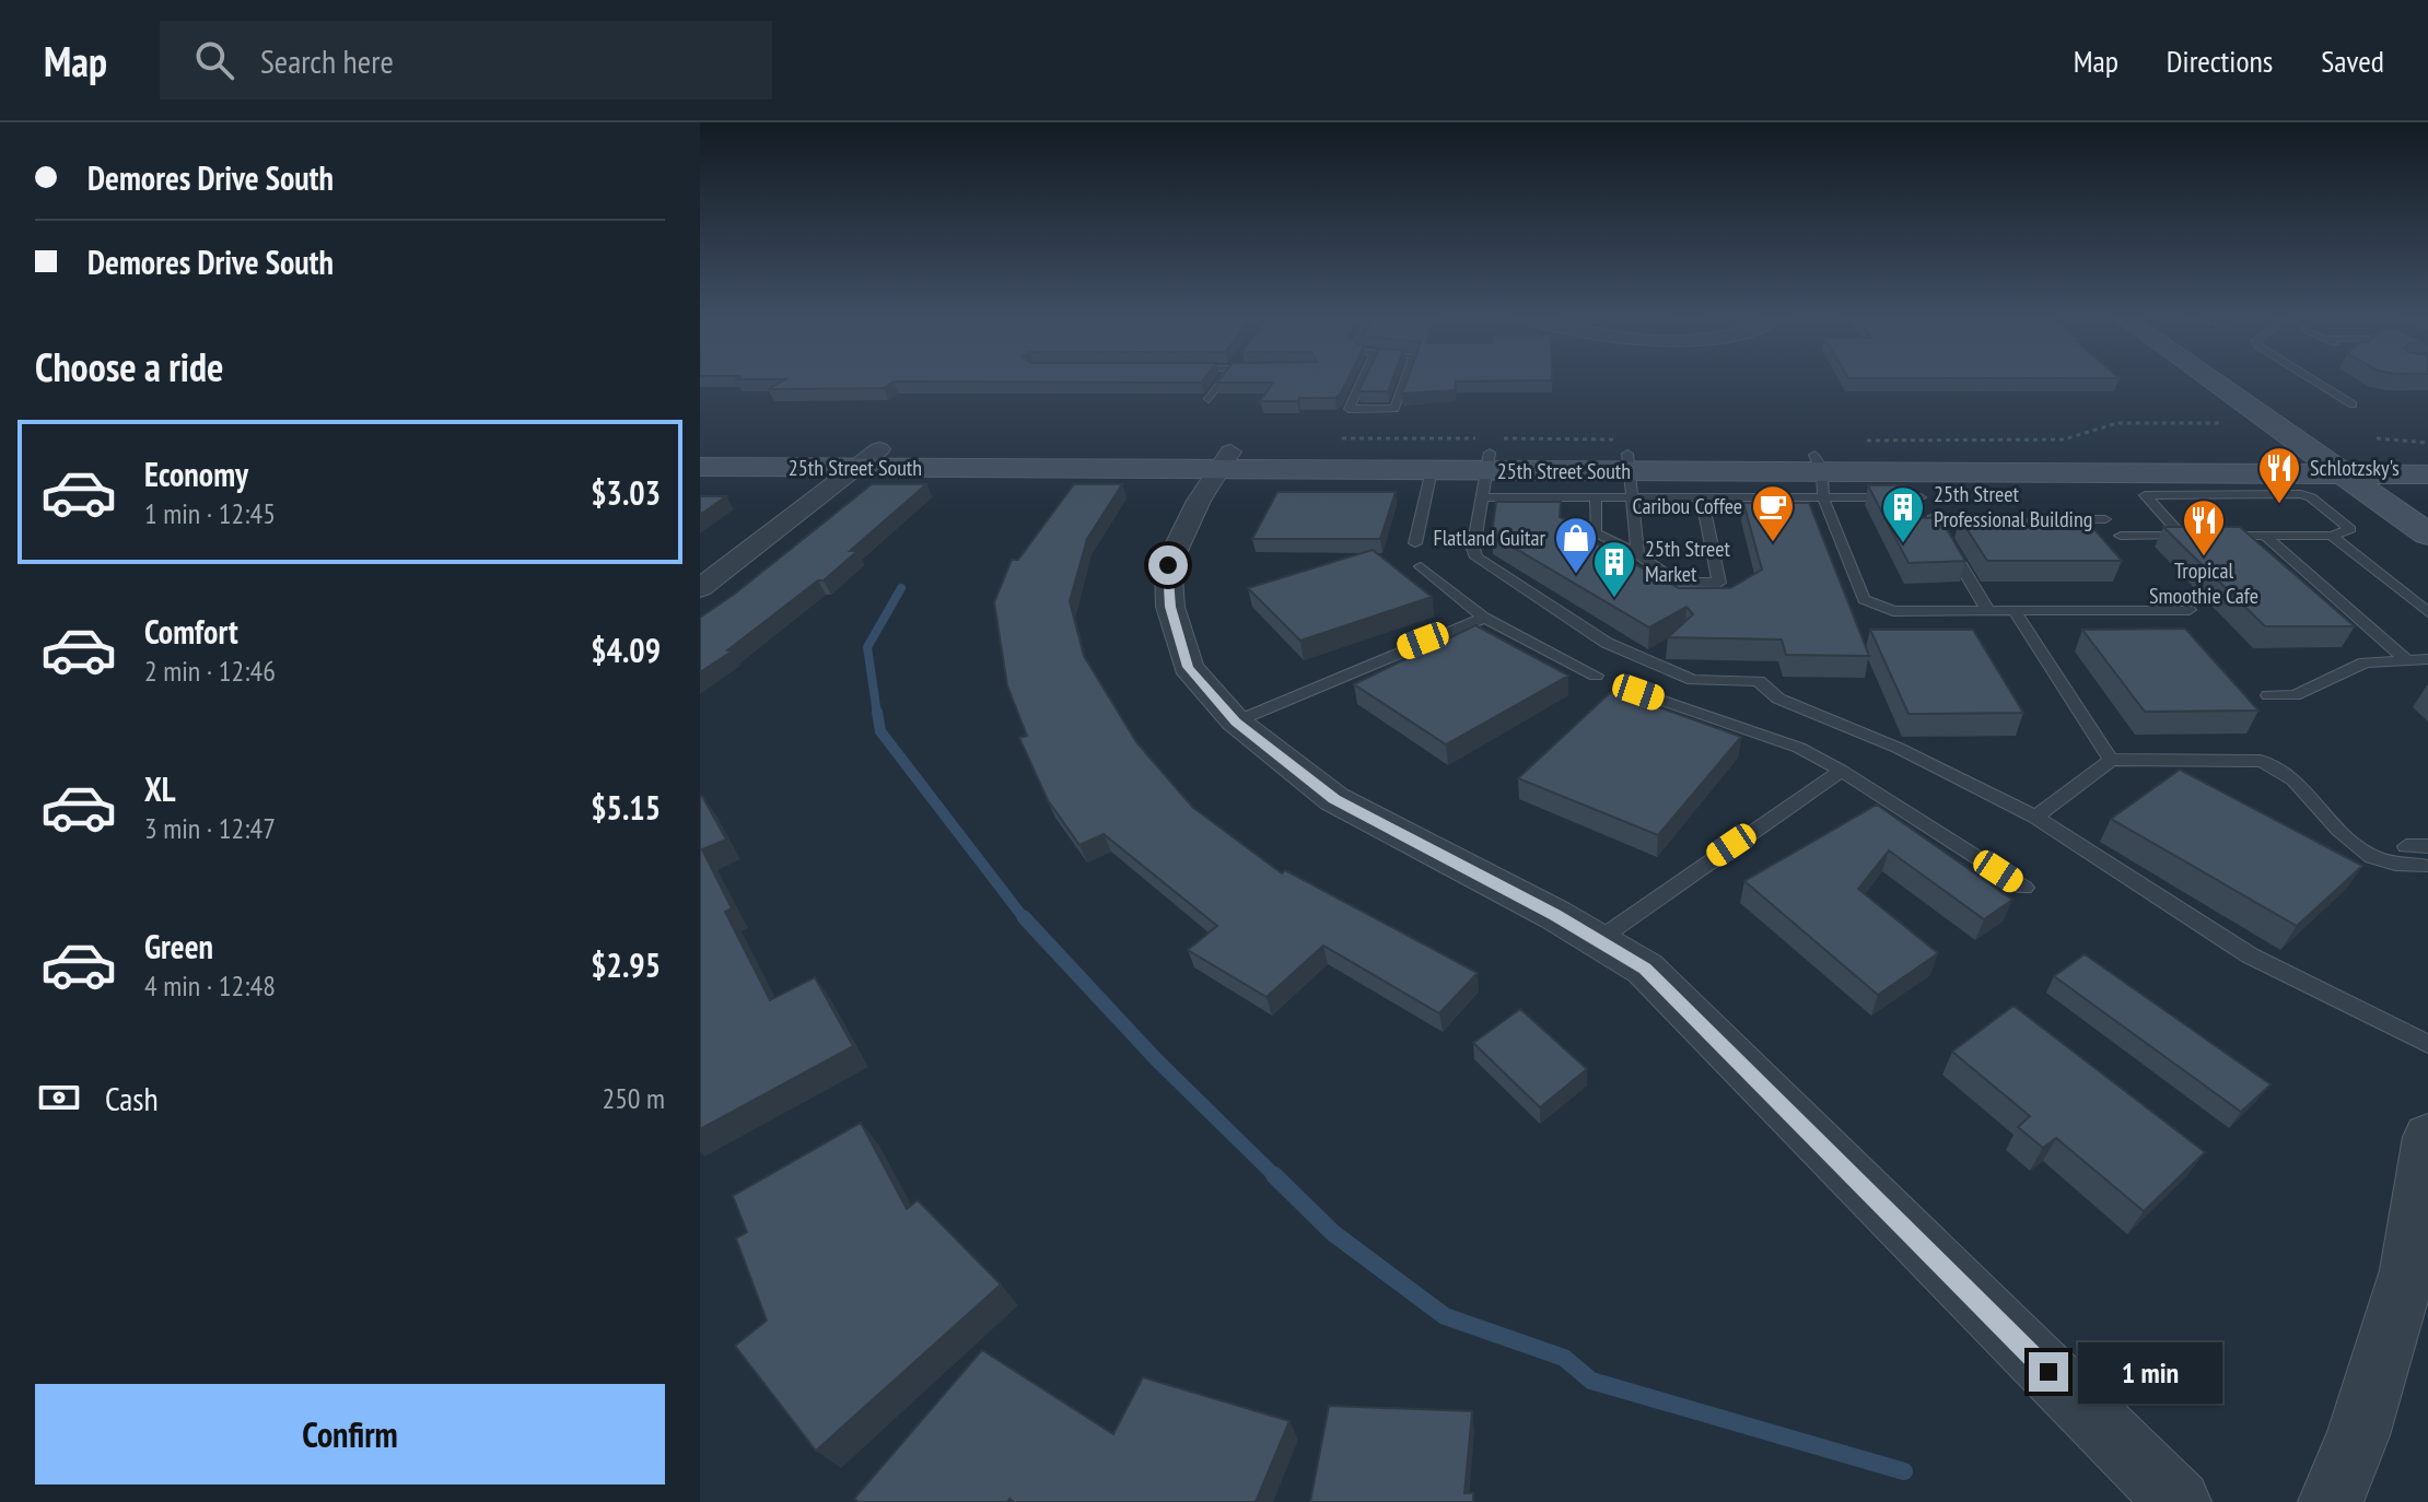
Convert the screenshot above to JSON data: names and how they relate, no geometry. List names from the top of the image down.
{
  "streets": {
    "main road": ["25th Street South"]
  },
  "places": {
    "restaurant": ["Schlotzsky's", "Tropical Smoothie Cafe"],
    "cafe": ["Caribou Coffee"],
    "building": ["25th Street Professional Building", "25th Street Market"],
    "shop": ["Flatland Guitar"]
  },
  "page": {
    "header": "Map",
    "search": "Search here",
    "nav": ["Map", "Directions", "Saved"],
    "banner": ["Demores Drive South", "Demores Drive South"],
    "heading": "Choose a ride",
    "list": [
      {
        "name": "Economy",
        "note": "1 min · 12:45",
        "value": "$3.03"
      },
      {
        "name": "Comfort",
        "note": "2 min · 12:46",
        "value": "$4.09"
      },
      {
        "name": "XL",
        "note": "3 min · 12:47",
        "value": "$5.15"
      },
      {
        "name": "Green",
        "note": "4 min · 12:48",
        "value": "$2.95"
      }
    ],
    "pay": ["Cash", "250 m"],
    "bubble": "1 min",
    "buttons": "Confirm"
  }
}
